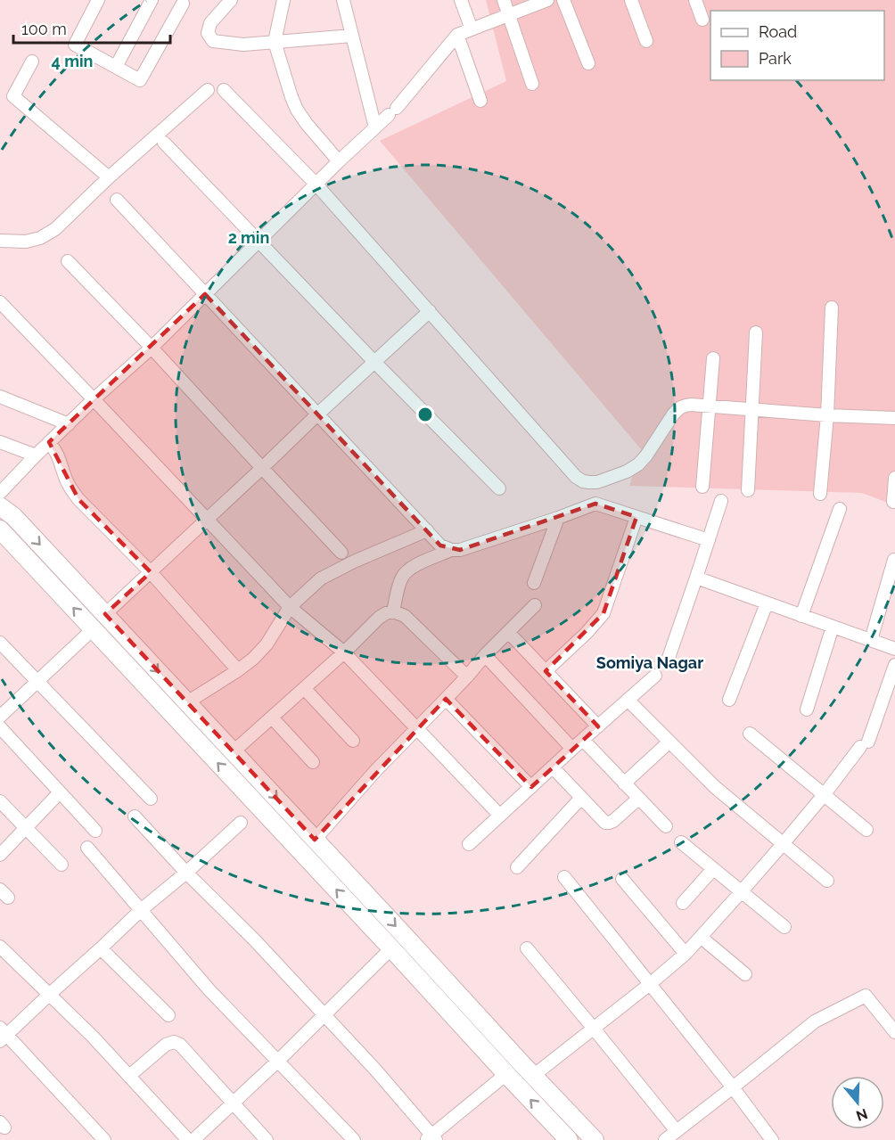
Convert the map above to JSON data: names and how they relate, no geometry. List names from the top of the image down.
{
  "districts": ["Somiya Nagar"],
  "legend": ["Road", "Park"],
  "scale_bar": "100 m",
  "north": "bottom",
  "rings": ["4 min", "2 min"]
}
